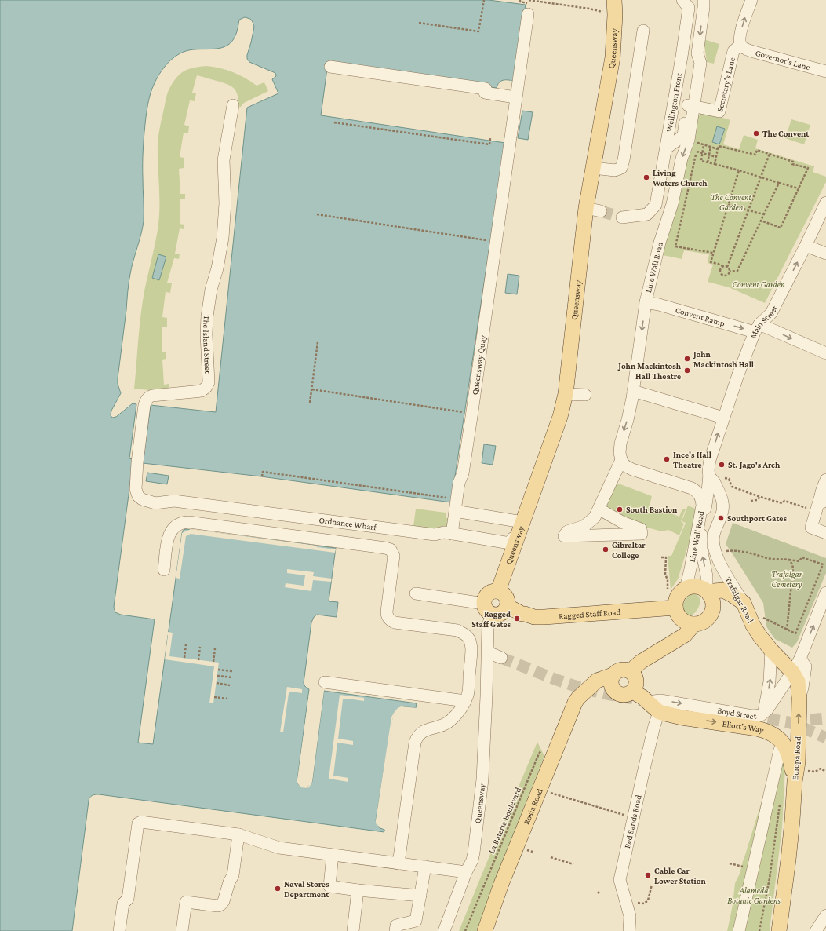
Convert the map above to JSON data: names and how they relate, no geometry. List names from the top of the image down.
{
  "streets": {
    "main road": [
      "Queensway",
      "Trafalgar Road",
      "Ragged Staff Road",
      "Eliott's Way",
      "Europa Road",
      "Rosia Road"
    ],
    "street": [
      "Governor's Lane",
      "Secretary's Lane",
      "Wellington Front",
      "Line Wall Road",
      "Convent Ramp",
      "Main Street",
      "The Island Street",
      "Queensway Quay",
      "Ordnance Wharf",
      "Boyd Street",
      "Red Sands Road"
    ],
    "path": ["La Bateria Boulevard"]
  },
  "crossings": [
    ["Queensway", "Ordnance Wharf"],
    ["Queensway", "Ragged Staff Road"],
    ["Governor's Lane", "Secretary's Lane"],
    ["Secretary's Lane", "Wellington Front"],
    ["Secretary's Lane", "Line Wall Road"],
    ["Wellington Front", "Line Wall Road"],
    ["Line Wall Road", "Convent Ramp"],
    ["Line Wall Road", "Main Street"],
    ["Line Wall Road", "Ragged Staff Road"],
    ["Convent Ramp", "Main Street"],
    ["Main Street", "Trafalgar Road"],
    ["Main Street", "Ragged Staff Road"],
    ["The Island Street", "Ordnance Wharf"],
    ["Queensway Quay", "Ordnance Wharf"],
    ["Trafalgar Road", "Boyd Street"],
    ["Eliott's Way", "Europa Road"],
    ["Eliott's Way", "Red Sands Road"]
  ],
  "one_way": ["Line Wall Road", "Main Street"],
  "parks": [
    "The Convent Garden",
    "Convent Garden",
    "Trafalgar Cemetery",
    "Alameda Botanic Gardens"
  ],
  "places": [
    "The Convent",
    "Living Waters Church",
    "John Mackintosh Hall",
    "John Mackintosh Hall Theatre",
    "Ince's Hall Theatre",
    "St. Jago's Arch",
    "South Bastion",
    "Southport Gates",
    "Gibraltar College",
    "Ragged Staff Gates",
    "Cable Car Lower Station",
    "Naval Stores Department"
  ]
}
